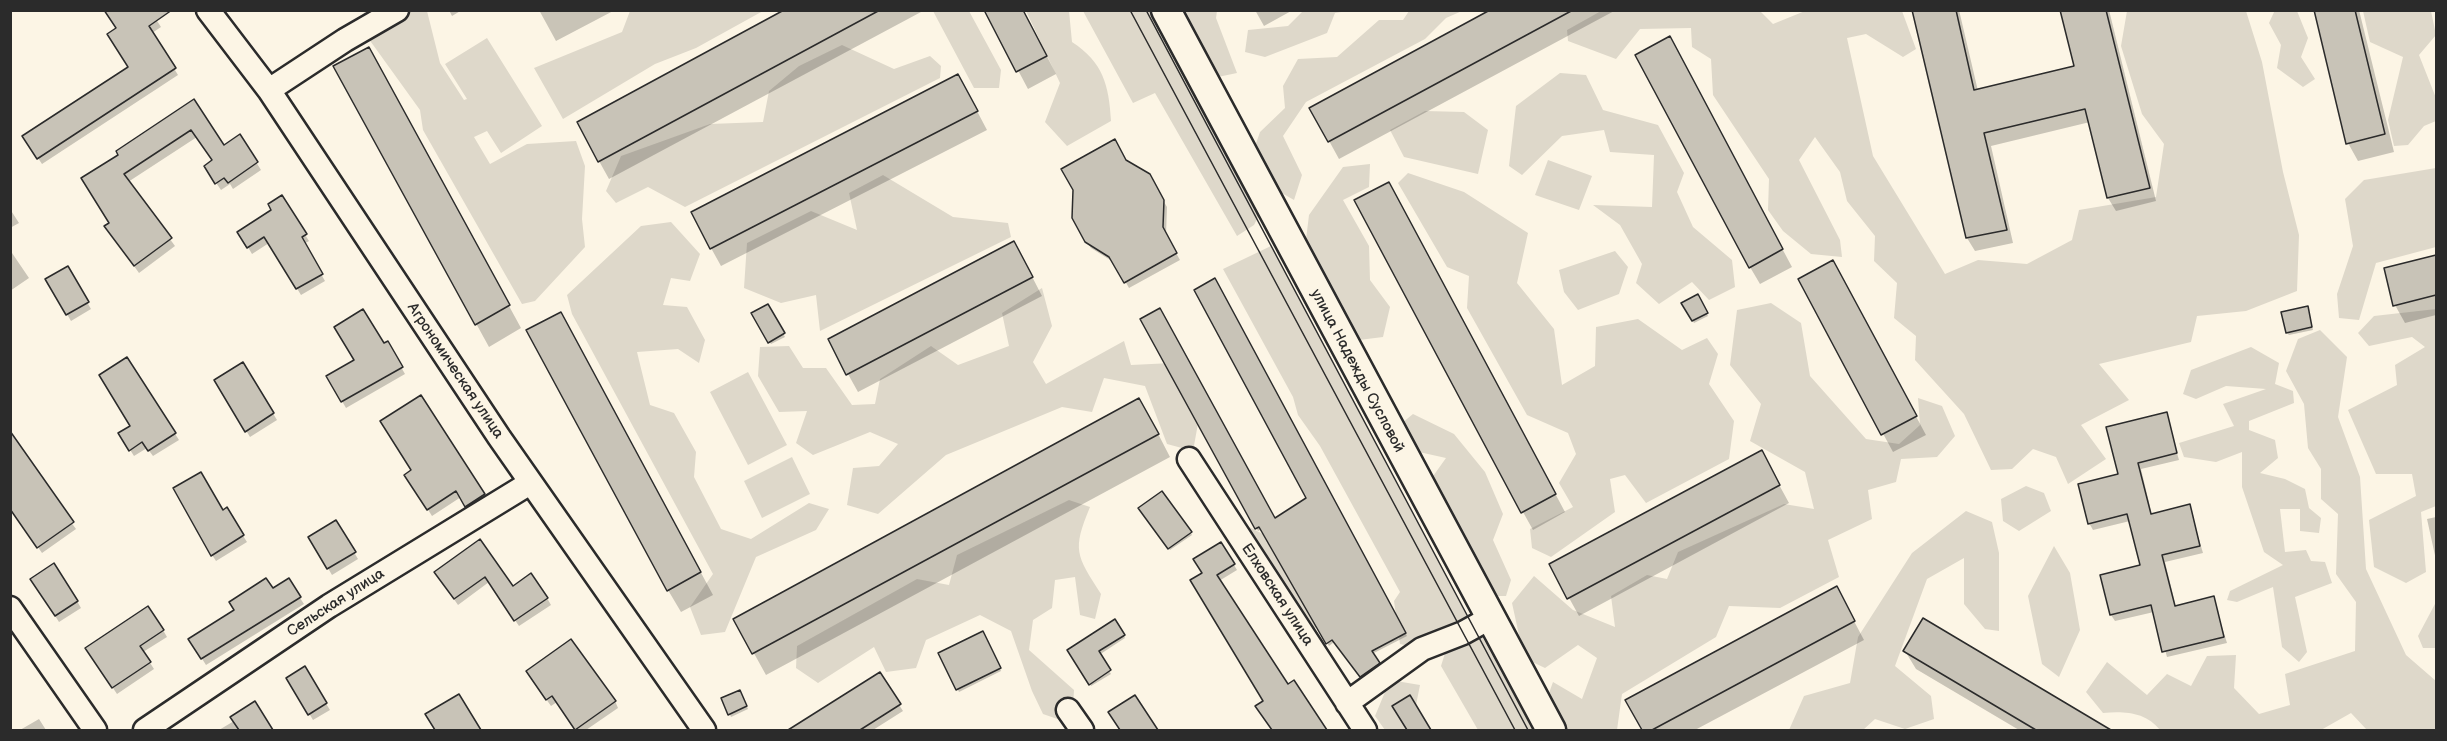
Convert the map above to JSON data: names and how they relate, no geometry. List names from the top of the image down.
{
  "streets": {
    "main road": ["улица Надежды Сусловой"],
    "street": ["Агрономическая улица", "Елховская улица", "Сельская улица"]
  },
  "crossings": [
    ["Агрономическая улица", "Сельская улица"]
  ]
}
